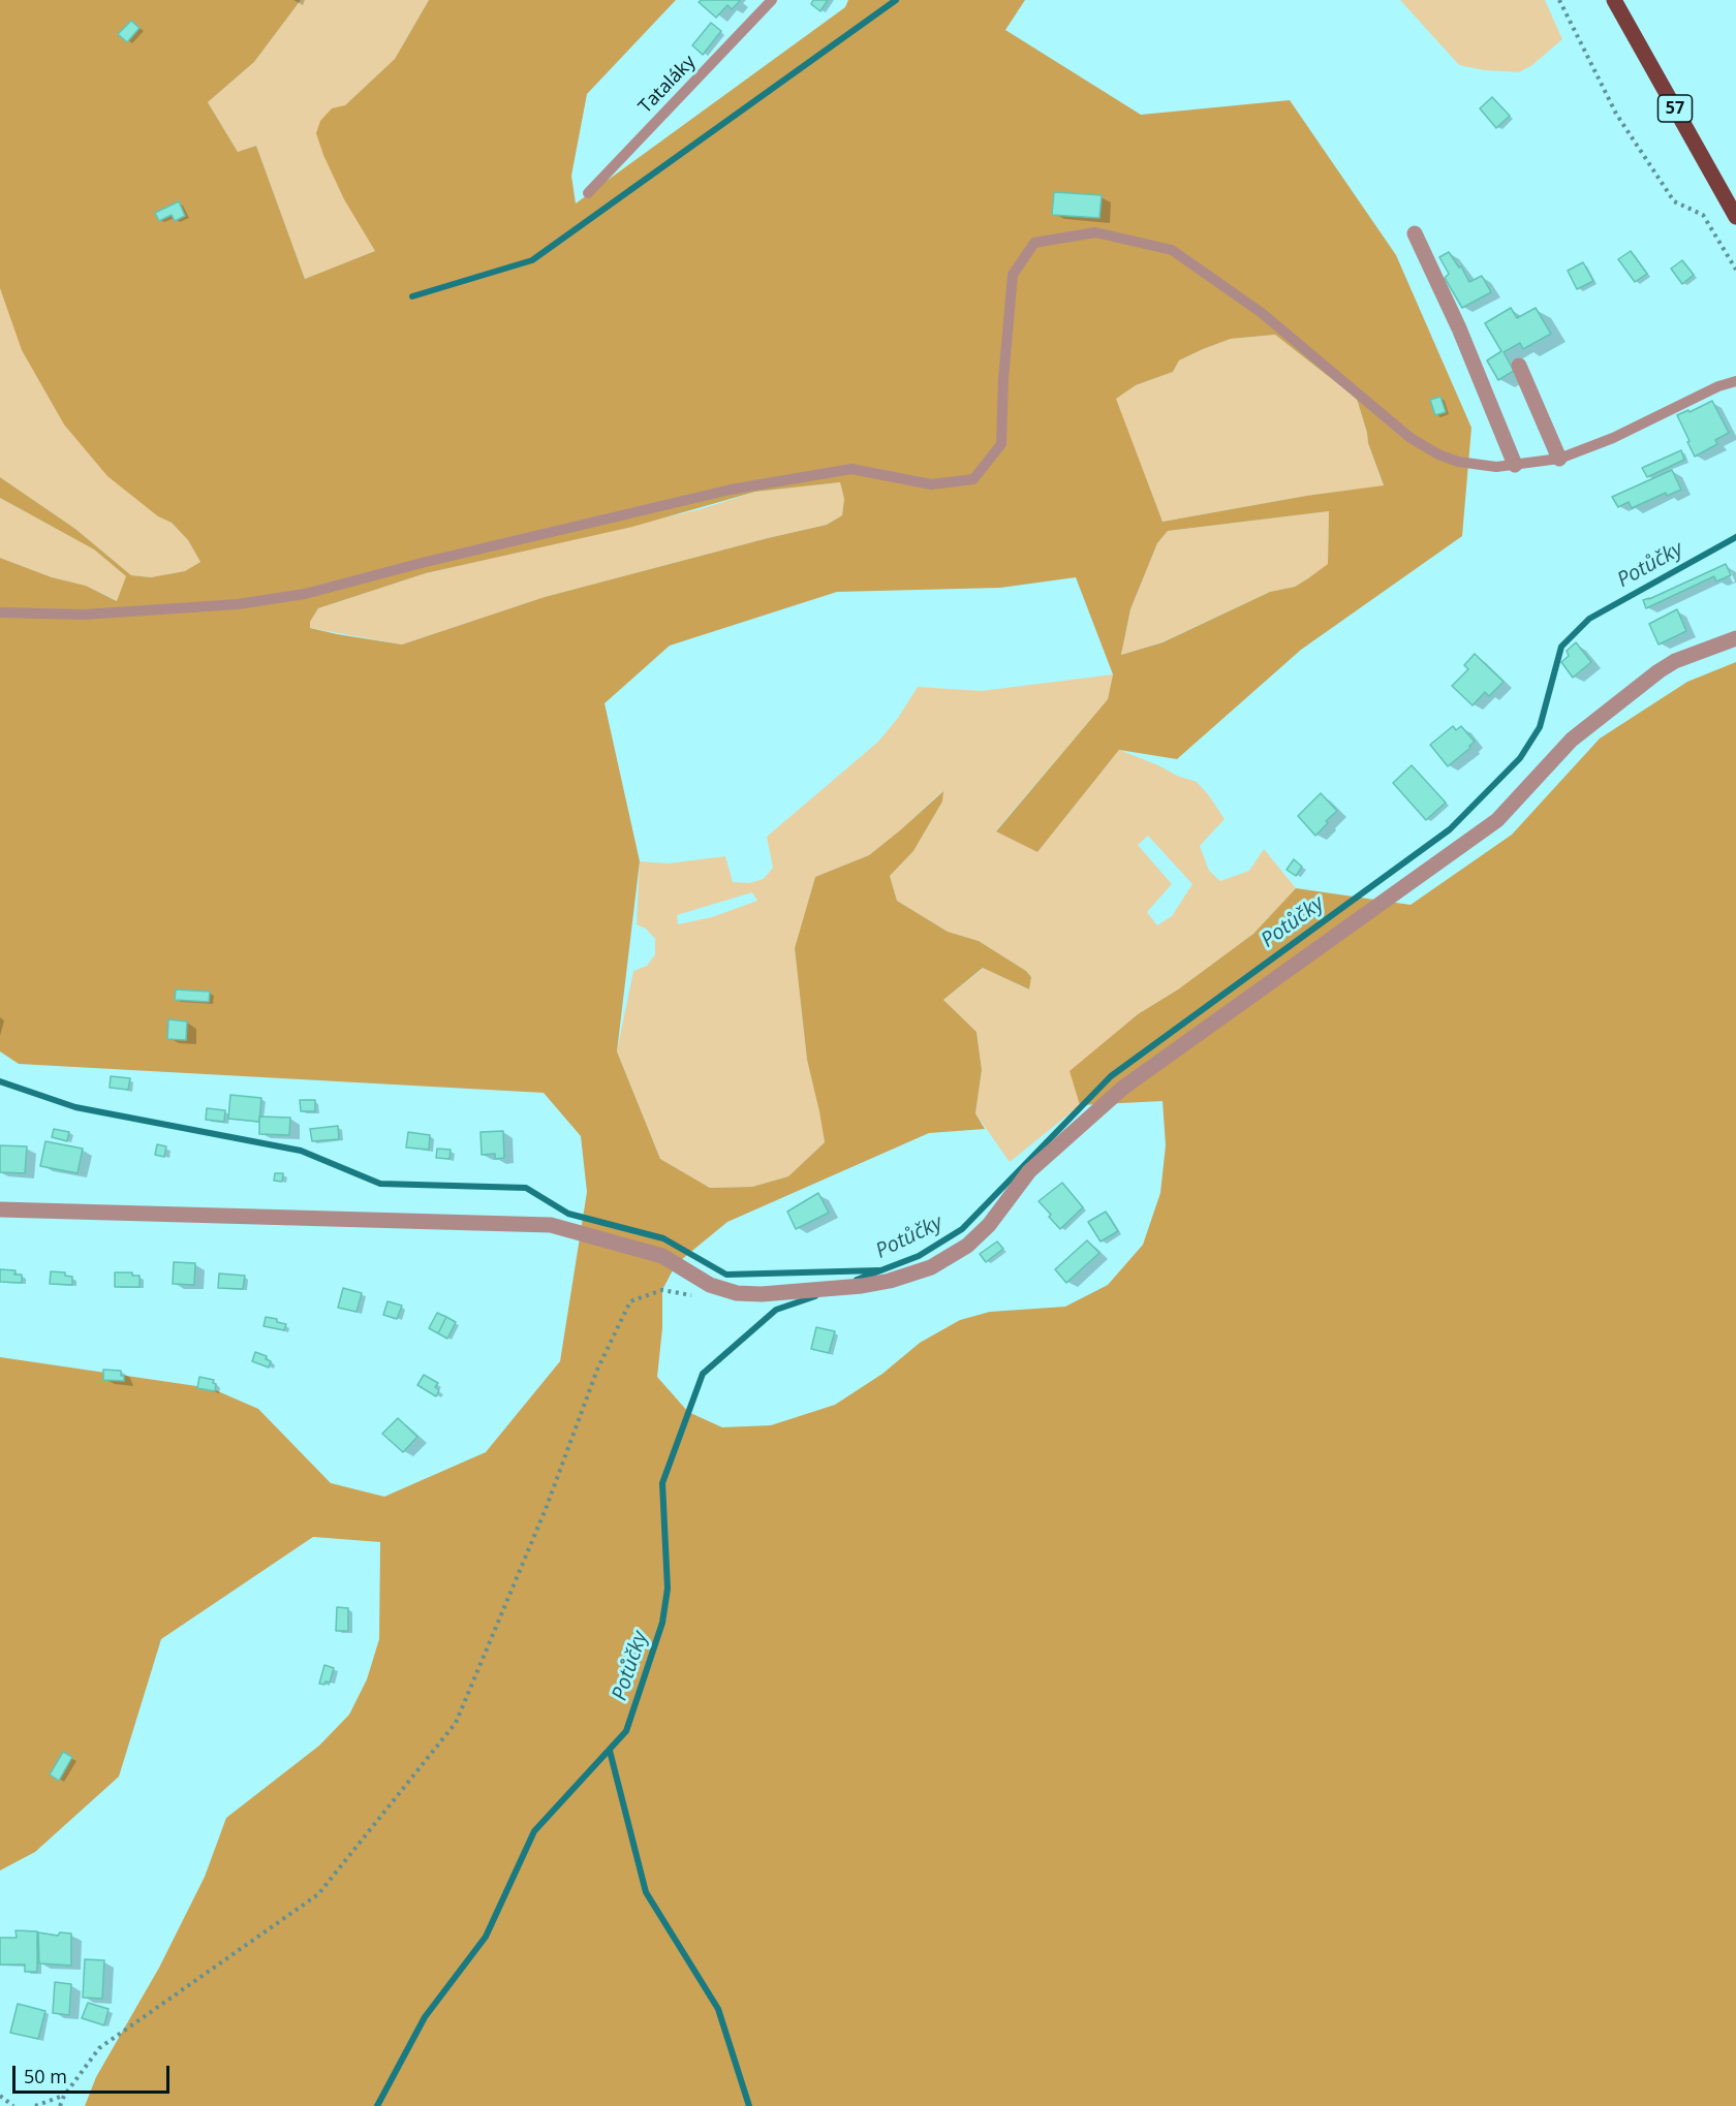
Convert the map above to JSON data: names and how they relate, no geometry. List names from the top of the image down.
{
  "streets": {
    "main road": ["57"],
    "lane": ["Tataláky"]
  },
  "water": ["Potůčky"],
  "scale_bar": "50 m"
}
